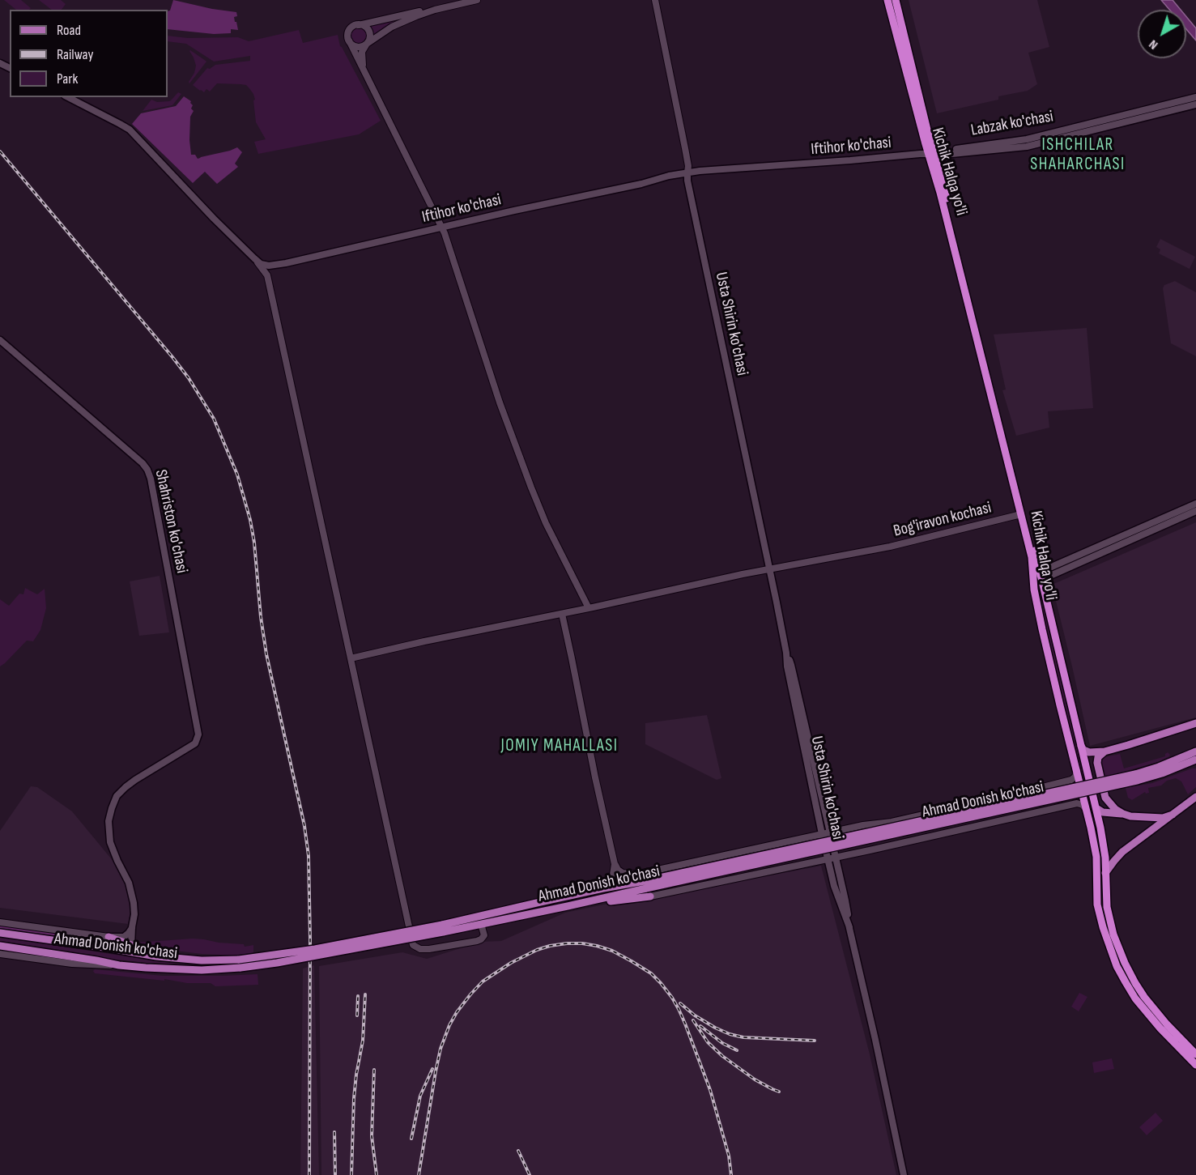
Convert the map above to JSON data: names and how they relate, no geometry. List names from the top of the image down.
{
  "streets": {
    "highway": ["Kichik Halqa yo'li"],
    "main road": [
      "Labzak ko'chasi",
      "Iftihor ko'chasi",
      "Usta Shirin ko'chasi",
      "Shahriston ko'chasi",
      "Ahmad Donish ko'chasi"
    ],
    "street": ["Bog'iravon kochasi"]
  },
  "crossings": [
    ["Labzak ko'chasi", "Iftihor ko'chasi"],
    ["Labzak ko'chasi", "Kichik Halqa yo'li"],
    ["Iftihor ko'chasi", "Kichik Halqa yo'li"],
    ["Iftihor ko'chasi", "Usta Shirin ko'chasi"],
    ["Kichik Halqa yo'li", "Bog'iravon kochasi"],
    ["Kichik Halqa yo'li", "Ahmad Donish ko'chasi"],
    ["Usta Shirin ko'chasi", "Bog'iravon kochasi"],
    ["Usta Shirin ko'chasi", "Ahmad Donish ko'chasi"]
  ],
  "districts": ["ISHCHILAR SHAHARCHASI", "JOMIY MAHALLASI"],
  "legend": ["Road", "Railway", "Park"],
  "north": "bottom left"
}
